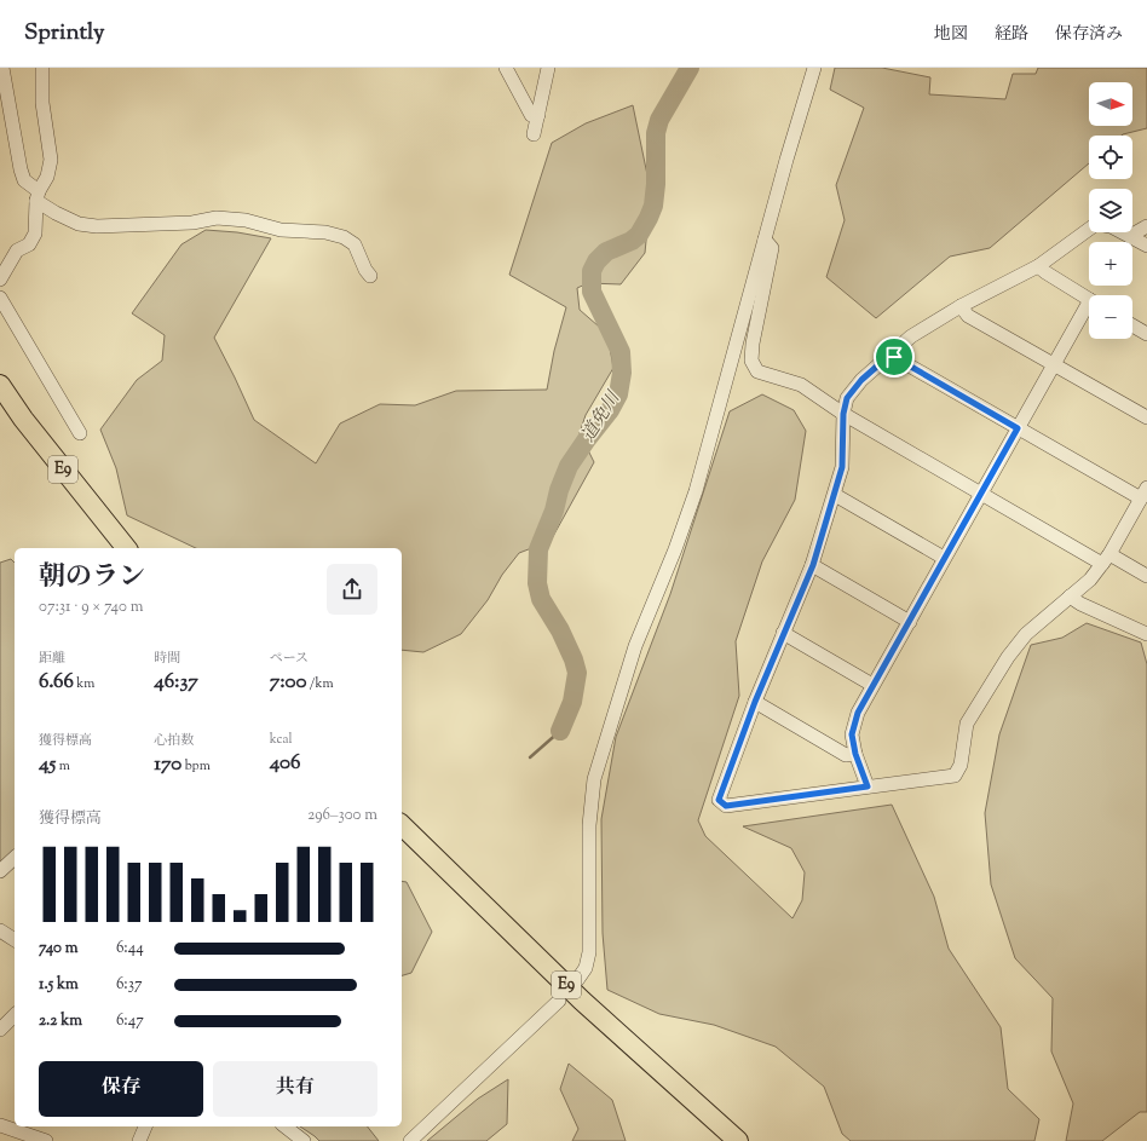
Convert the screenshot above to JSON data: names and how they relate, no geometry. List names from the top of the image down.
{
  "streets": {
    "highway": ["E9"]
  },
  "water": ["道免川"],
  "north": "right",
  "page": {
    "header": "Sprintly",
    "nav": ["地図", "経路", "保存済み"],
    "map_buttons": ["+", "−"],
    "heading": ["朝のラン", "07:31 · 9 × 740 m"],
    "stats": [
      ["距離", "6.66 km"],
      ["時間", "46:37"],
      ["ペース", "7:00 /km"],
      ["獲得標高", "45 m"],
      ["心拍数", "170 bpm"],
      ["kcal", "406"]
    ],
    "chart": ["獲得標高", "296–300 m"],
    "list": [
      {
        "name": "740 m",
        "note": "6:44"
      },
      {
        "name": "1.5 km",
        "note": "6:37"
      },
      {
        "name": "2.2 km",
        "note": "6:47"
      }
    ],
    "buttons": ["保存", "共有"]
  }
}
